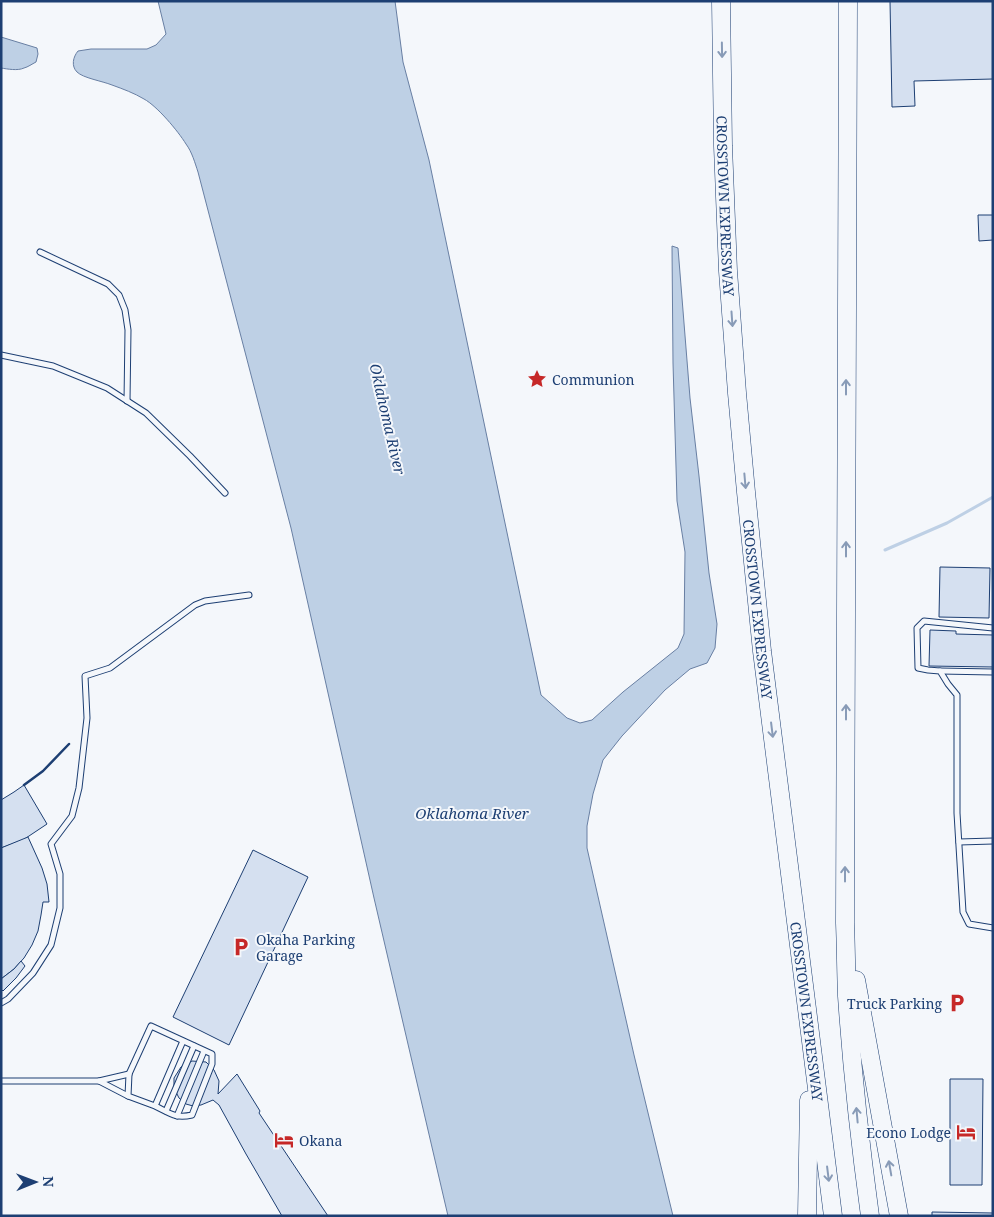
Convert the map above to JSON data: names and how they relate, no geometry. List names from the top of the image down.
{
  "streets": {
    "highway": ["CROSSTOWN EXPRESSWAY"]
  },
  "water": ["Oklahoma River"],
  "places": {
    "place": ["Communion"],
    "parking": ["Okaha Parking Garage", "Truck Parking"],
    "hotel": ["Econo Lodge", "Okana"]
  },
  "north": "right"
}
